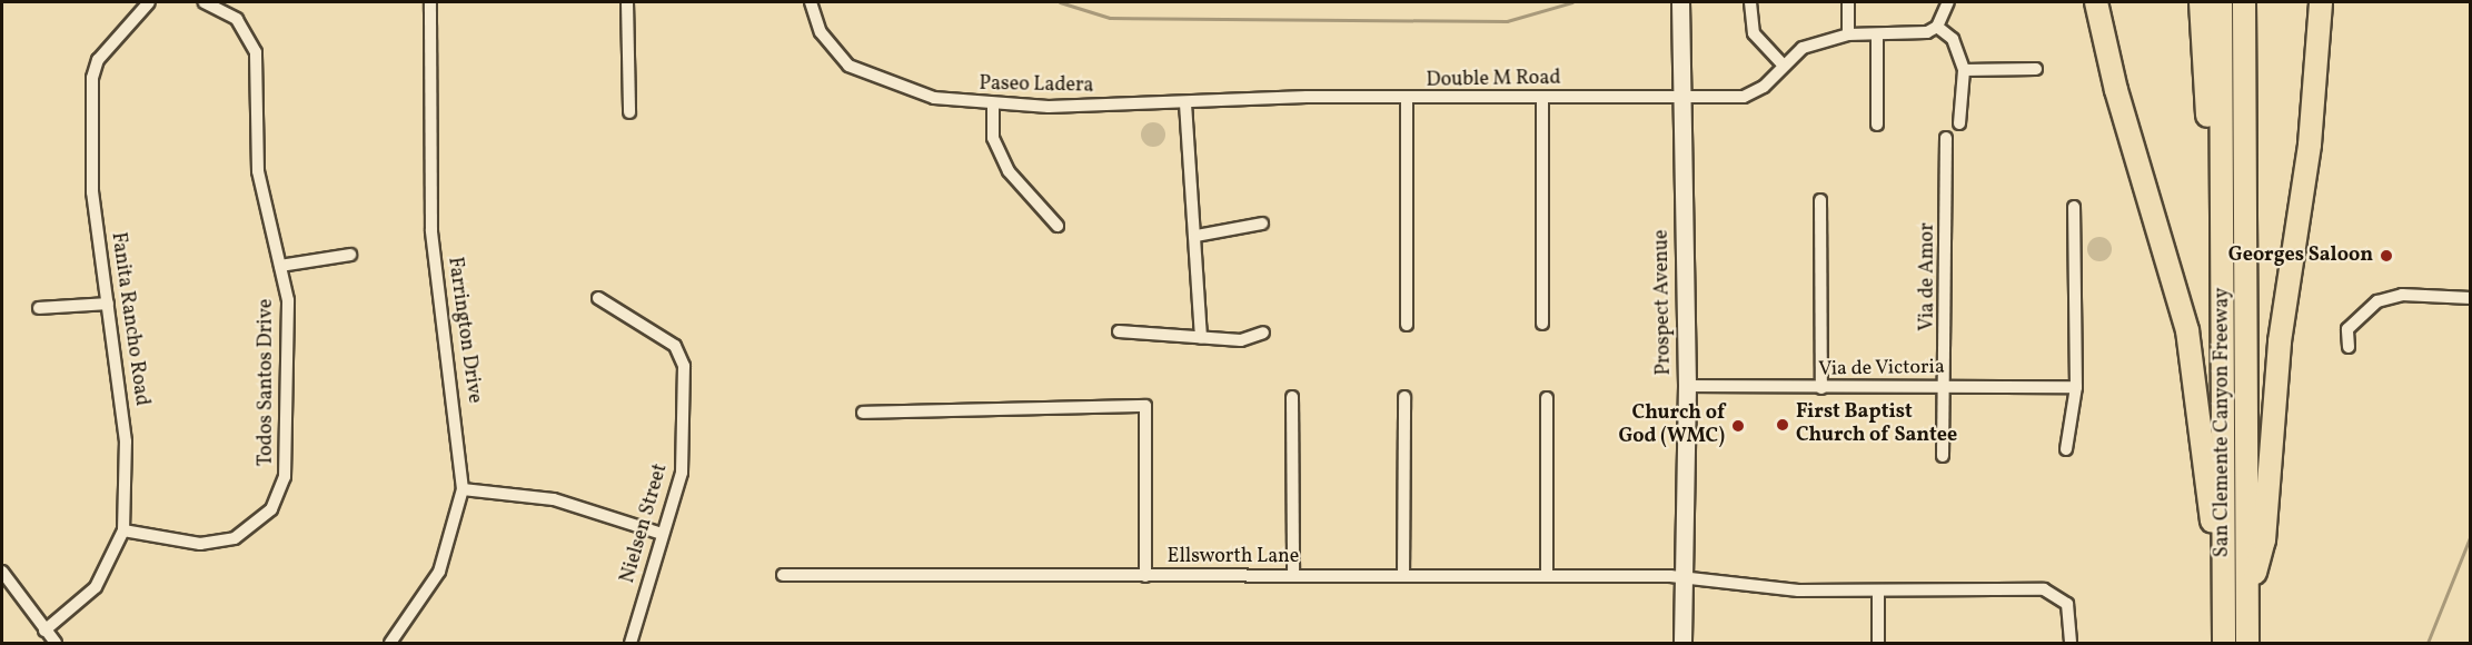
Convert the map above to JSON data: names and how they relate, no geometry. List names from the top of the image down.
{
  "streets": {
    "highway": ["San Clemente Canyon Freeway"],
    "main road": ["Prospect Avenue"],
    "street": [
      "Double M Road",
      "Paseo Ladera",
      "Via de Amor",
      "Fanita Rancho Road",
      "Farrington Drive",
      "Via de Victoria",
      "Todos Santos Drive",
      "Nielsen Street",
      "Ellsworth Lane"
    ]
  },
  "crossings": [
    ["Double M Road", "Paseo Ladera"],
    ["Double M Road", "Prospect Avenue"],
    ["Via de Amor", "Via de Victoria"],
    ["Prospect Avenue", "Via de Victoria"],
    ["Prospect Avenue", "Ellsworth Lane"],
    ["Fanita Rancho Road", "Todos Santos Drive"]
  ],
  "places": ["Georges Saloon", "First Baptist Church of Santee", "Church of God (WMC)"]
}
